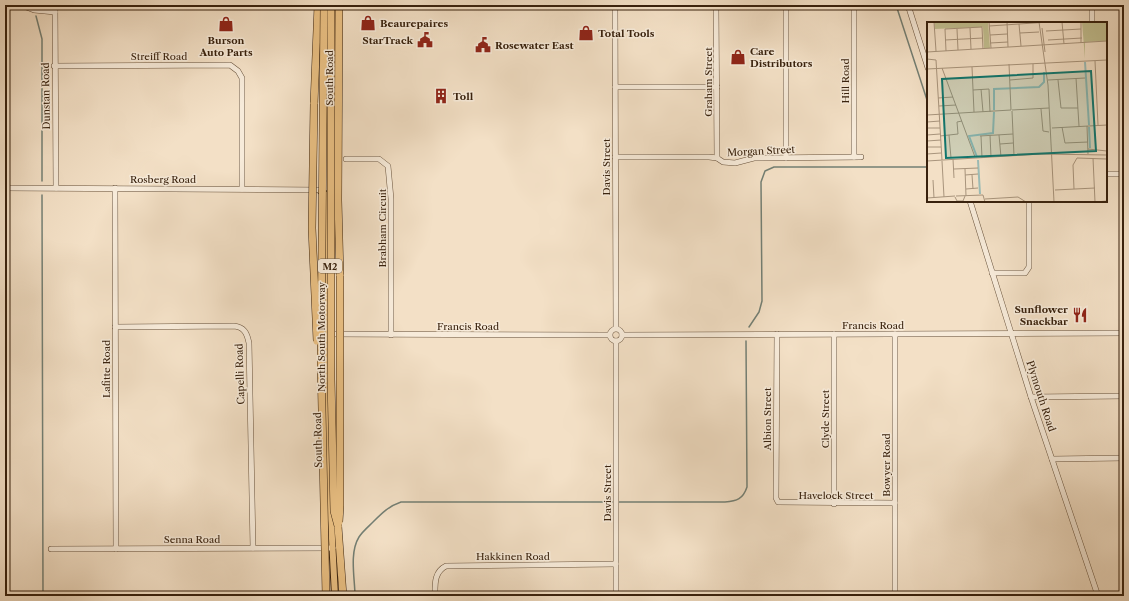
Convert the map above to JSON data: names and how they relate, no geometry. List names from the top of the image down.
{
  "streets": {
    "highway": ["South Road", "M2", "North South Motorway"],
    "street": [
      "Streiff Road",
      "Hill Road",
      "Graham Street",
      "Dunstan Road",
      "Morgan Street",
      "Davis Street",
      "Rosberg Road",
      "Brabham Circuit",
      "Francis Road",
      "Lafitte Road",
      "Capelli Road",
      "Plymouth Road",
      "Albion Street",
      "Clyde Street",
      "Bowyer Road",
      "Havelock Street",
      "Senna Road",
      "Hakkinen Road"
    ]
  },
  "crossings": [
    ["Streiff Road", "Dunstan Road"],
    ["Streiff Road", "Rosberg Road"],
    ["South Road", "Rosberg Road"],
    ["South Road", "Francis Road"],
    ["South Road", "North South Motorway"],
    ["South Road", "Senna Road"],
    ["Hill Road", "Morgan Street"],
    ["Graham Street", "Morgan Street"],
    ["Dunstan Road", "Rosberg Road"],
    ["Morgan Street", "Davis Street"],
    ["Davis Street", "Francis Road"],
    ["Davis Street", "Hakkinen Road"],
    ["Rosberg Road", "Lafitte Road"],
    ["Brabham Circuit", "Francis Road"],
    ["Francis Road", "Plymouth Road"],
    ["Francis Road", "Albion Street"],
    ["Francis Road", "Clyde Street"],
    ["Francis Road", "Bowyer Road"],
    ["Lafitte Road", "Capelli Road"],
    ["Lafitte Road", "Senna Road"],
    ["Capelli Road", "Senna Road"],
    ["Albion Street", "Havelock Street"],
    ["Clyde Street", "Havelock Street"],
    ["Bowyer Road", "Havelock Street"]
  ],
  "places": {
    "shop": [
      "Beaurepaires",
      "Burson Auto Parts",
      "Total Tools",
      "Care Distributors"
    ],
    "public building": ["StarTrack", "Rosewater East"],
    "building": ["Toll"],
    "restaurant": ["Sunflower Snackbar"]
  }
}
